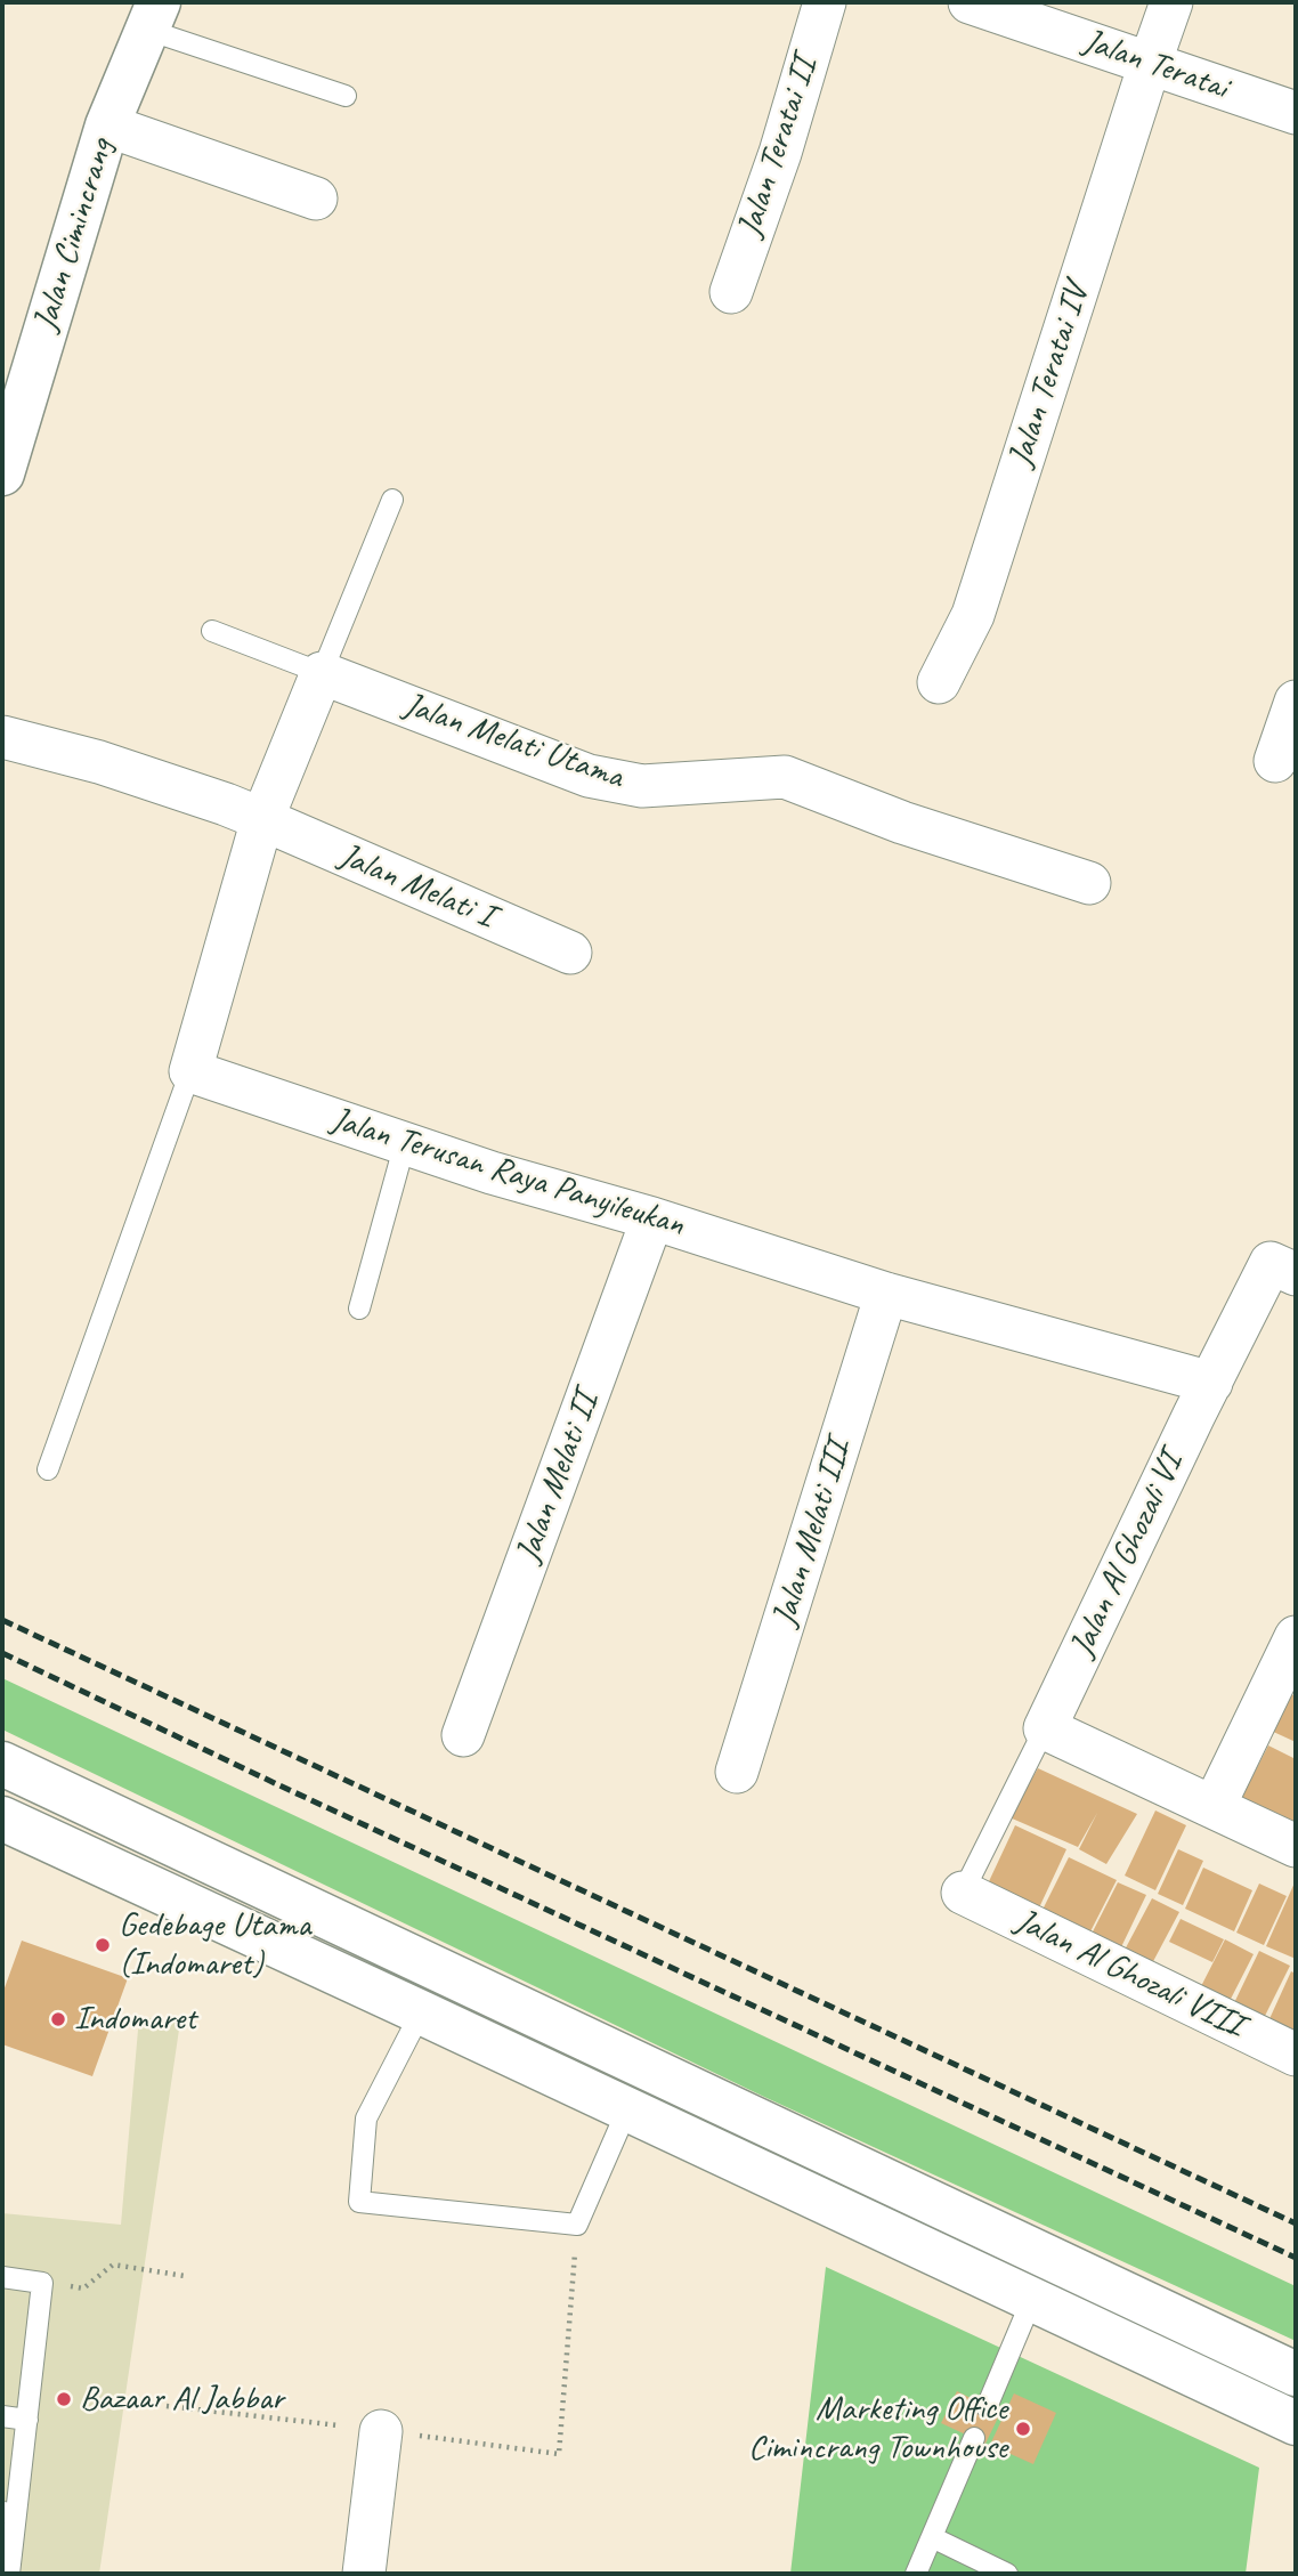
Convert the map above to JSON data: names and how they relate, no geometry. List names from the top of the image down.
{
  "streets": {
    "street": [
      "Jalan Teratai",
      "Jalan Teratai II",
      "Jalan Cimincrang",
      "Jalan Teratai IV",
      "Jalan Melati Utama",
      "Jalan Melati I",
      "Jalan Terusan Raya Panyileukan",
      "Jalan Melati II",
      "Jalan Melati III",
      "Jalan Al Ghozali VI",
      "Jalan Al Ghozali VIII"
    ]
  },
  "crossings": [
    ["Jalan Teratai", "Jalan Teratai IV"],
    ["Jalan Terusan Raya Panyileukan", "Jalan Melati II"],
    ["Jalan Terusan Raya Panyileukan", "Jalan Melati III"],
    ["Jalan Terusan Raya Panyileukan", "Jalan Al Ghozali VI"]
  ],
  "places": [
    "Gedebage Utama (Indomaret)",
    "Indomaret",
    "Bazaar Al Jabbar",
    "Marketing Office Cimincrang Townhouse"
  ]
}
